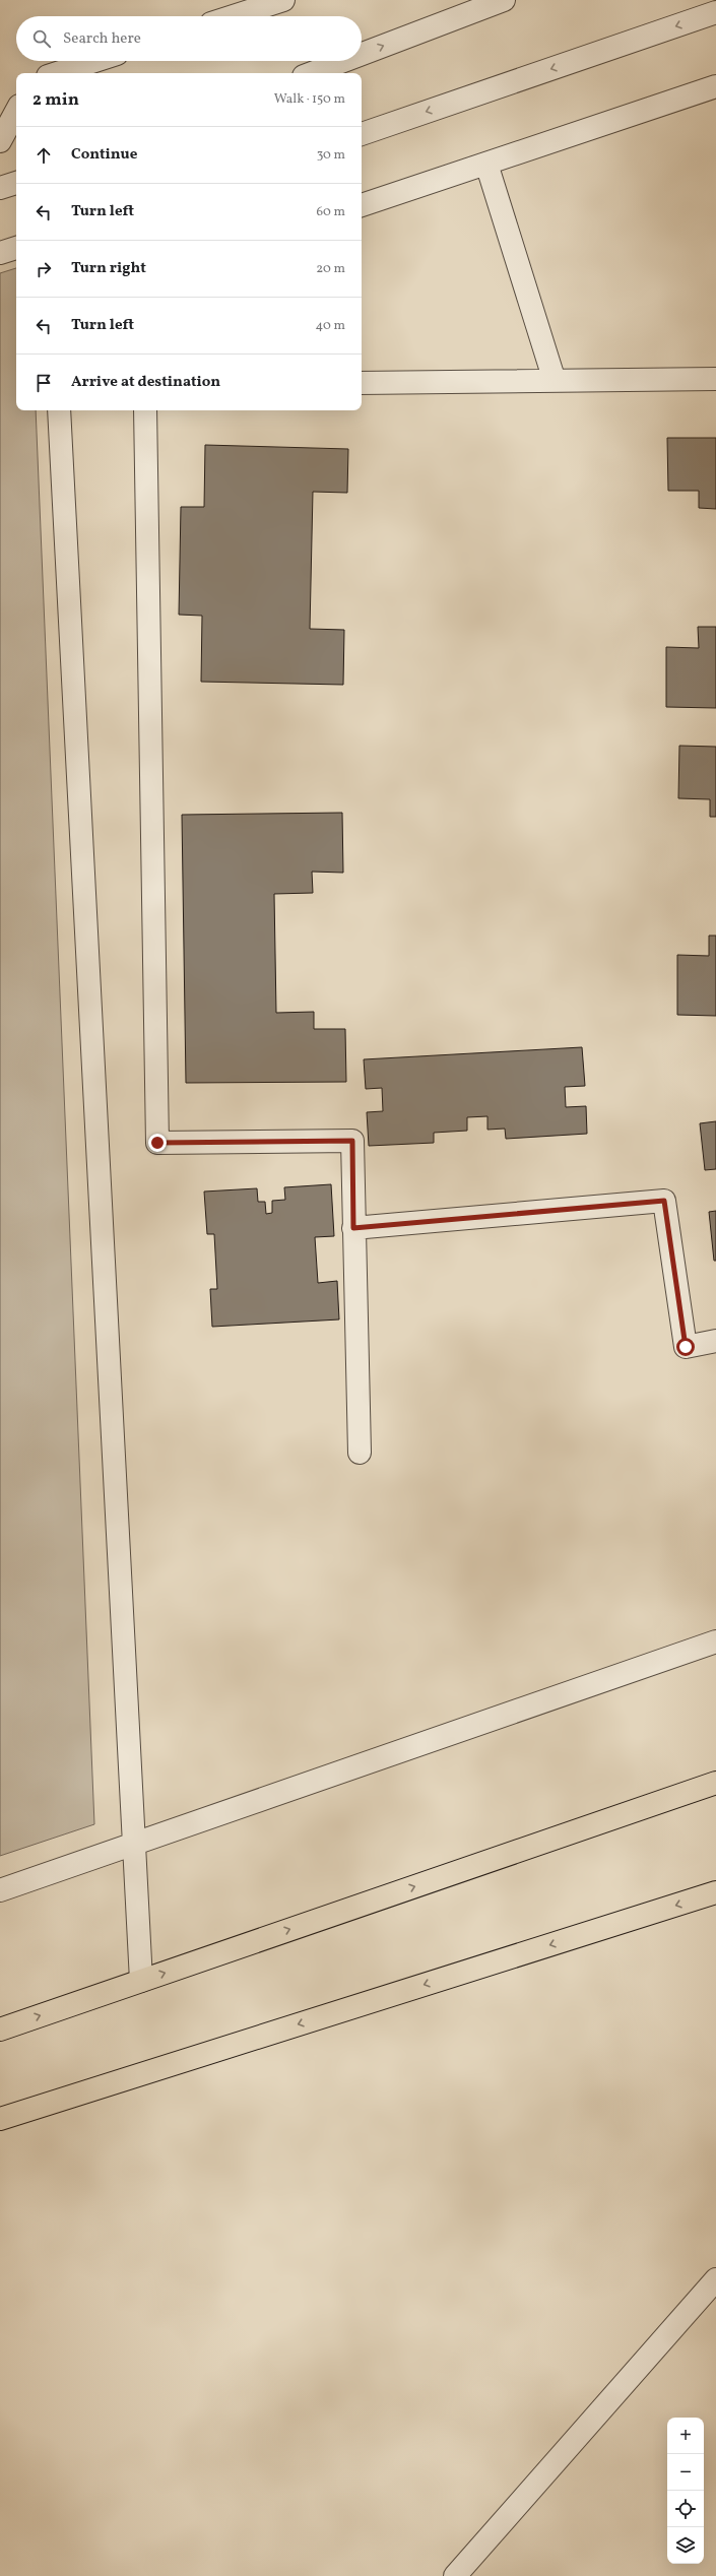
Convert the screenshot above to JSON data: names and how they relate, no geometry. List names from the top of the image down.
{
  "page": {
    "search": "Search here",
    "heading": ["2 min", "Walk · 150 m"],
    "list": [
      ["Continue", "30 m"],
      ["Turn left", "60 m"],
      ["Turn right", "20 m"],
      ["Turn left", "40 m"],
      "Arrive at destination"
    ],
    "map_buttons": ["+", "−"]
  }
}
